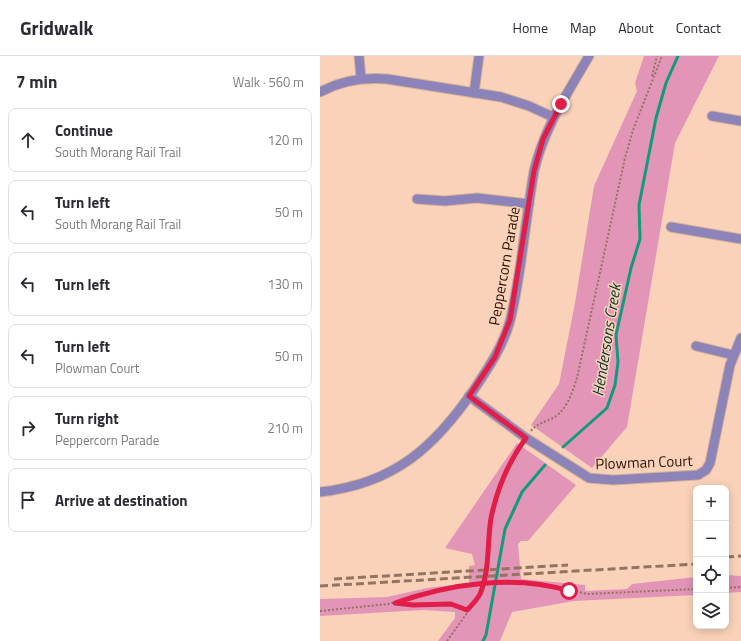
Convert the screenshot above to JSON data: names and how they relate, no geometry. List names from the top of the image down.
{
  "streets": {
    "street": ["Peppercorn Parade", "Plowman Court"]
  },
  "crossings": [
    ["Peppercorn Parade", "Plowman Court"]
  ],
  "water": ["Hendersons Creek"],
  "page": {
    "header": "Gridwalk",
    "nav": [
      "Home",
      "Map",
      "About",
      "Contact"
    ],
    "heading": ["7 min", "Walk · 560 m"],
    "list": [
      ["Continue", "South Morang Rail Trail", "120 m"],
      ["Turn left", "South Morang Rail Trail", "50 m"],
      ["Turn left", "130 m"],
      ["Turn left", "Plowman Court", "50 m"],
      ["Turn right", "Peppercorn Parade", "210 m"],
      "Arrive at destination"
    ],
    "map_buttons": ["+", "−"]
  }
}
